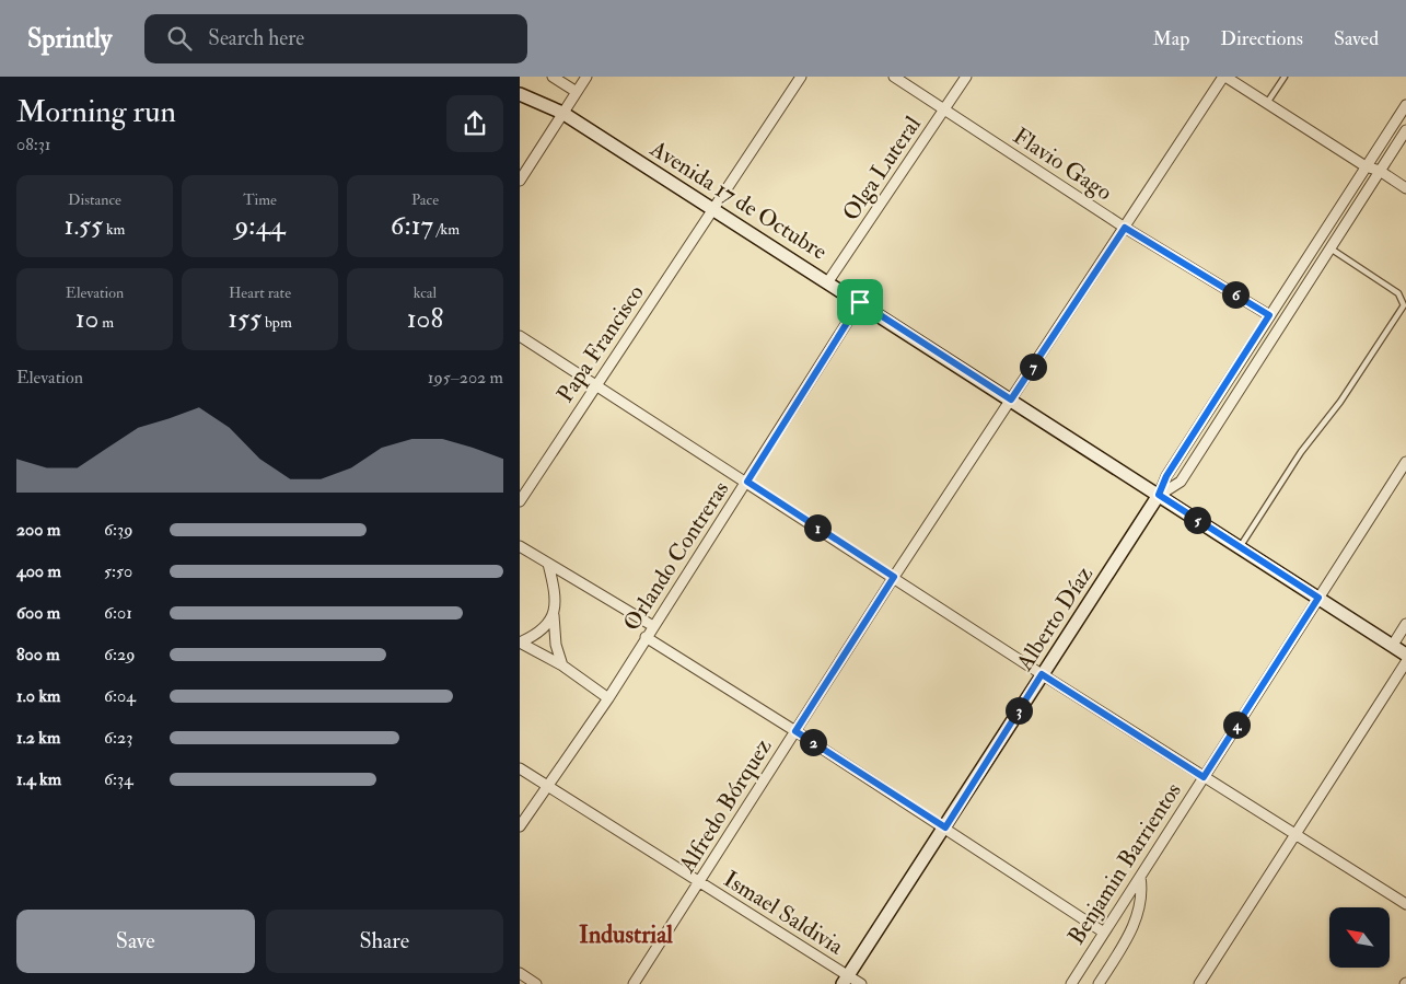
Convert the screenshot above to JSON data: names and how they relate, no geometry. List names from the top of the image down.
{
  "streets": {
    "main road": ["Avenida 17 de Octubre", "Alberto Díaz"],
    "street": [
      "Flavio Gago",
      "Olga Luteral",
      "Papa Francisco",
      "Orlando Contreras",
      "Alfredo Bórquez",
      "Benjamin Barrientos",
      "Ismael Saldivia"
    ]
  },
  "crossings": [
    ["Flavio Gago", "Olga Luteral"],
    ["Flavio Gago", "Alfredo Bórquez"],
    ["Olga Luteral", "Avenida 17 de Octubre"],
    ["Avenida 17 de Octubre", "Papa Francisco"],
    ["Avenida 17 de Octubre", "Orlando Contreras"],
    ["Avenida 17 de Octubre", "Alberto Díaz"],
    ["Avenida 17 de Octubre", "Alfredo Bórquez"],
    ["Avenida 17 de Octubre", "Benjamin Barrientos"],
    ["Orlando Contreras", "Ismael Saldivia"],
    ["Alberto Díaz", "Ismael Saldivia"],
    ["Alfredo Bórquez", "Ismael Saldivia"]
  ],
  "districts": ["Industrial"],
  "north": "top left",
  "page": {
    "header": "Sprintly",
    "search": "Search here",
    "nav": ["Map", "Directions", "Saved"],
    "heading": ["Morning run", "08:31"],
    "stats": [
      ["Distance", "1.55 km"],
      ["Time", "9:44"],
      ["Pace", "6:17 /km"],
      ["Elevation", "10 m"],
      ["Heart rate", "155 bpm"],
      ["kcal", "108"]
    ],
    "pins": [
      "6",
      "7",
      "5",
      "1",
      "3",
      "4",
      "2"
    ],
    "chart": ["Elevation", "195–202 m"],
    "list": [
      {
        "name": "200 m",
        "note": "6:39"
      },
      {
        "name": "400 m",
        "note": "5:50"
      },
      {
        "name": "600 m",
        "note": "6:01"
      },
      {
        "name": "800 m",
        "note": "6:29"
      },
      {
        "name": "1.0 km",
        "note": "6:04"
      },
      {
        "name": "1.2 km",
        "note": "6:23"
      },
      {
        "name": "1.4 km",
        "note": "6:34"
      }
    ],
    "buttons": ["Save", "Share"]
  }
}
